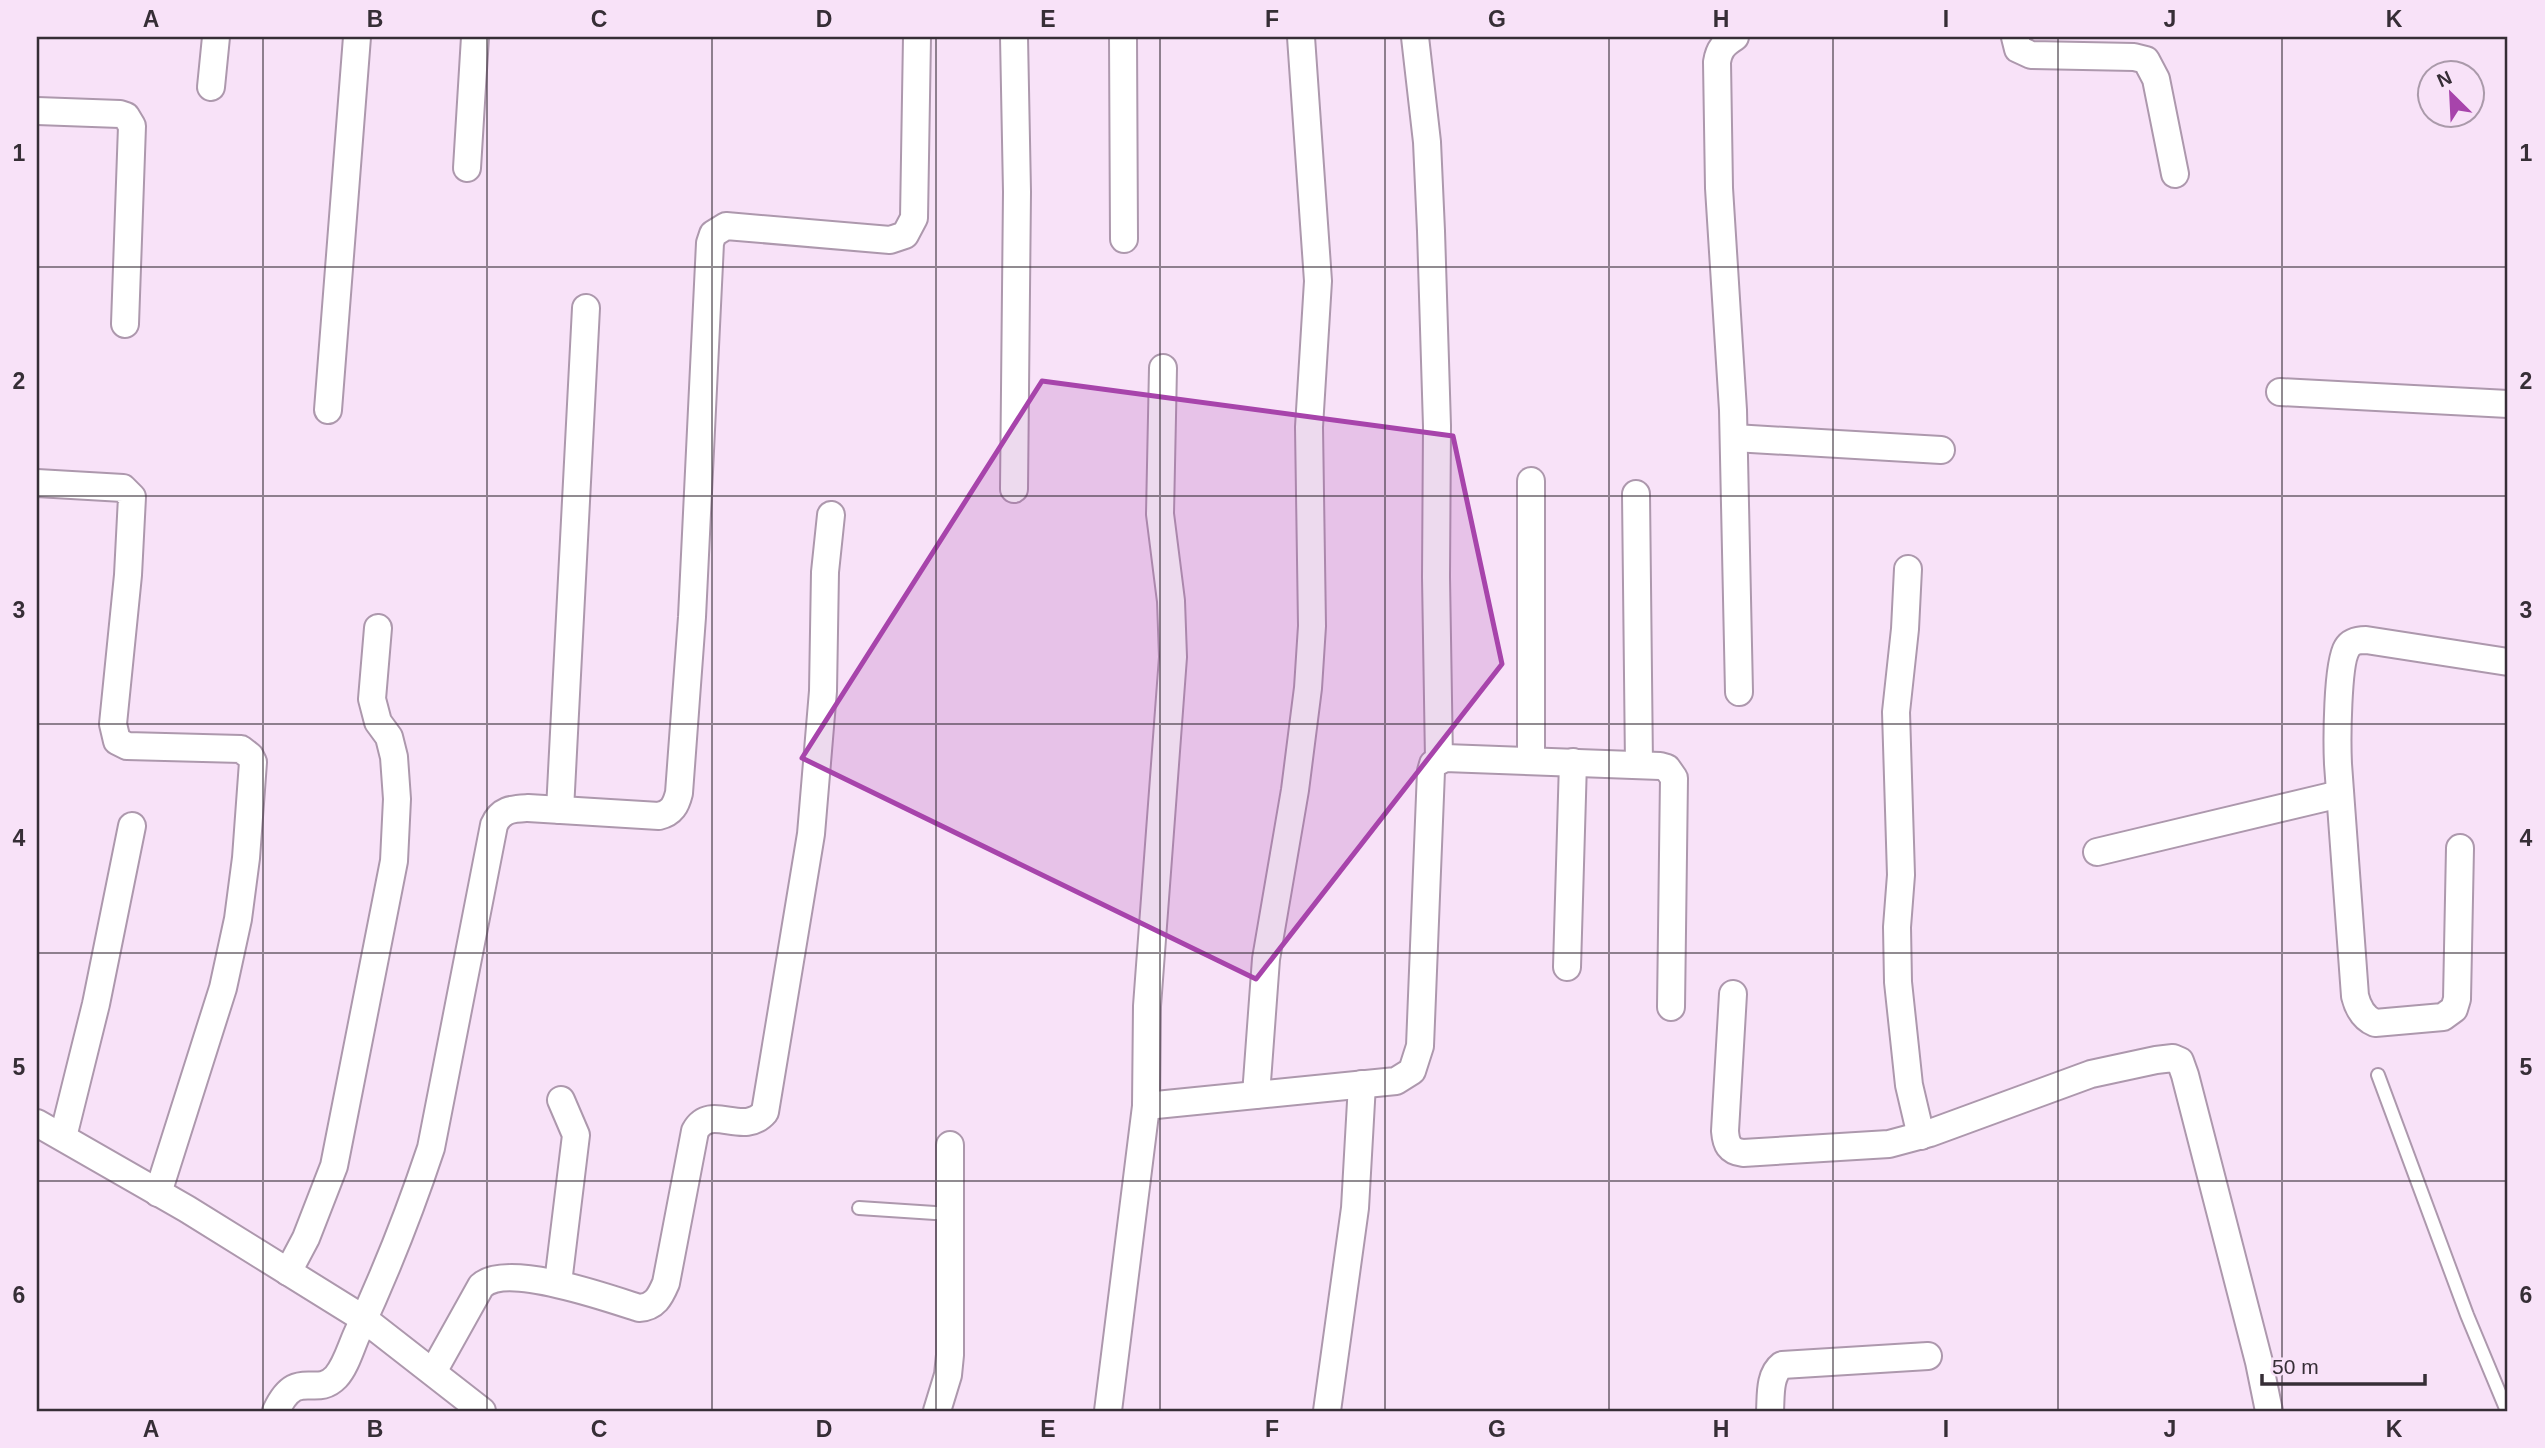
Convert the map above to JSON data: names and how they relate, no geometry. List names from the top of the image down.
{
  "scale_bar": "50 m",
  "north": "top left",
  "grid": {
    "columns": [
      "A",
      "B",
      "C",
      "D",
      "E",
      "F",
      "G",
      "H",
      "I",
      "J",
      "K"
    ],
    "rows": [
      "1",
      "2",
      "3",
      "4",
      "5",
      "6"
    ]
  }
}
